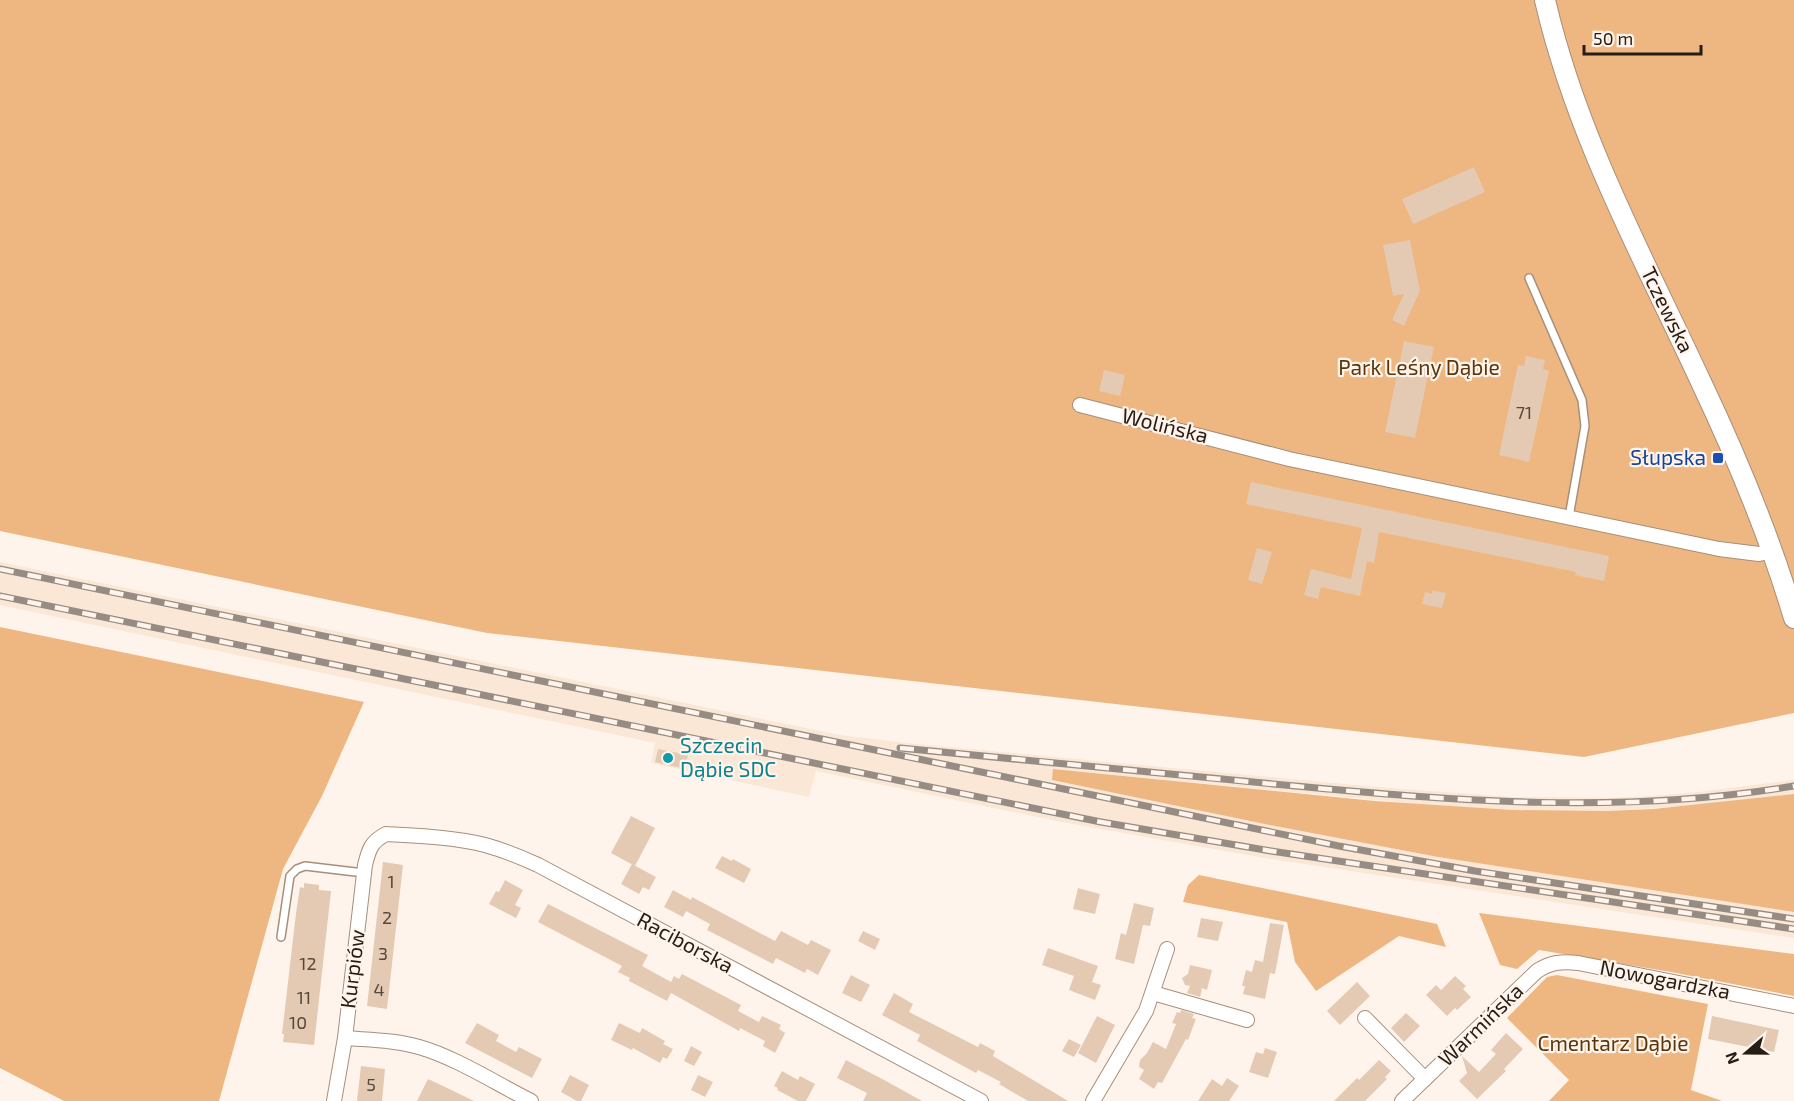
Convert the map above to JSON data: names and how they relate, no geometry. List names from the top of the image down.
{
  "streets": {
    "street": [
      "Tczewska",
      "Wolińska",
      "Raciborska",
      "Kurpiów",
      "Nowogardzka",
      "Warmińska"
    ]
  },
  "crossings": [
    ["Raciborska", "Kurpiów"],
    ["Nowogardzka", "Warmińska"]
  ],
  "parks": ["Park Leśny Dąbie", "Cmentarz Dąbie"],
  "places": {
    "transit": ["Słupska"],
    "other": ["Szczecin Dąbie SDC"]
  },
  "house_numbers": [
    "71",
    "1",
    "2",
    "3",
    "12",
    "4",
    "11",
    "10",
    "5"
  ],
  "scale_bar": "50 m",
  "north": "left"
}
